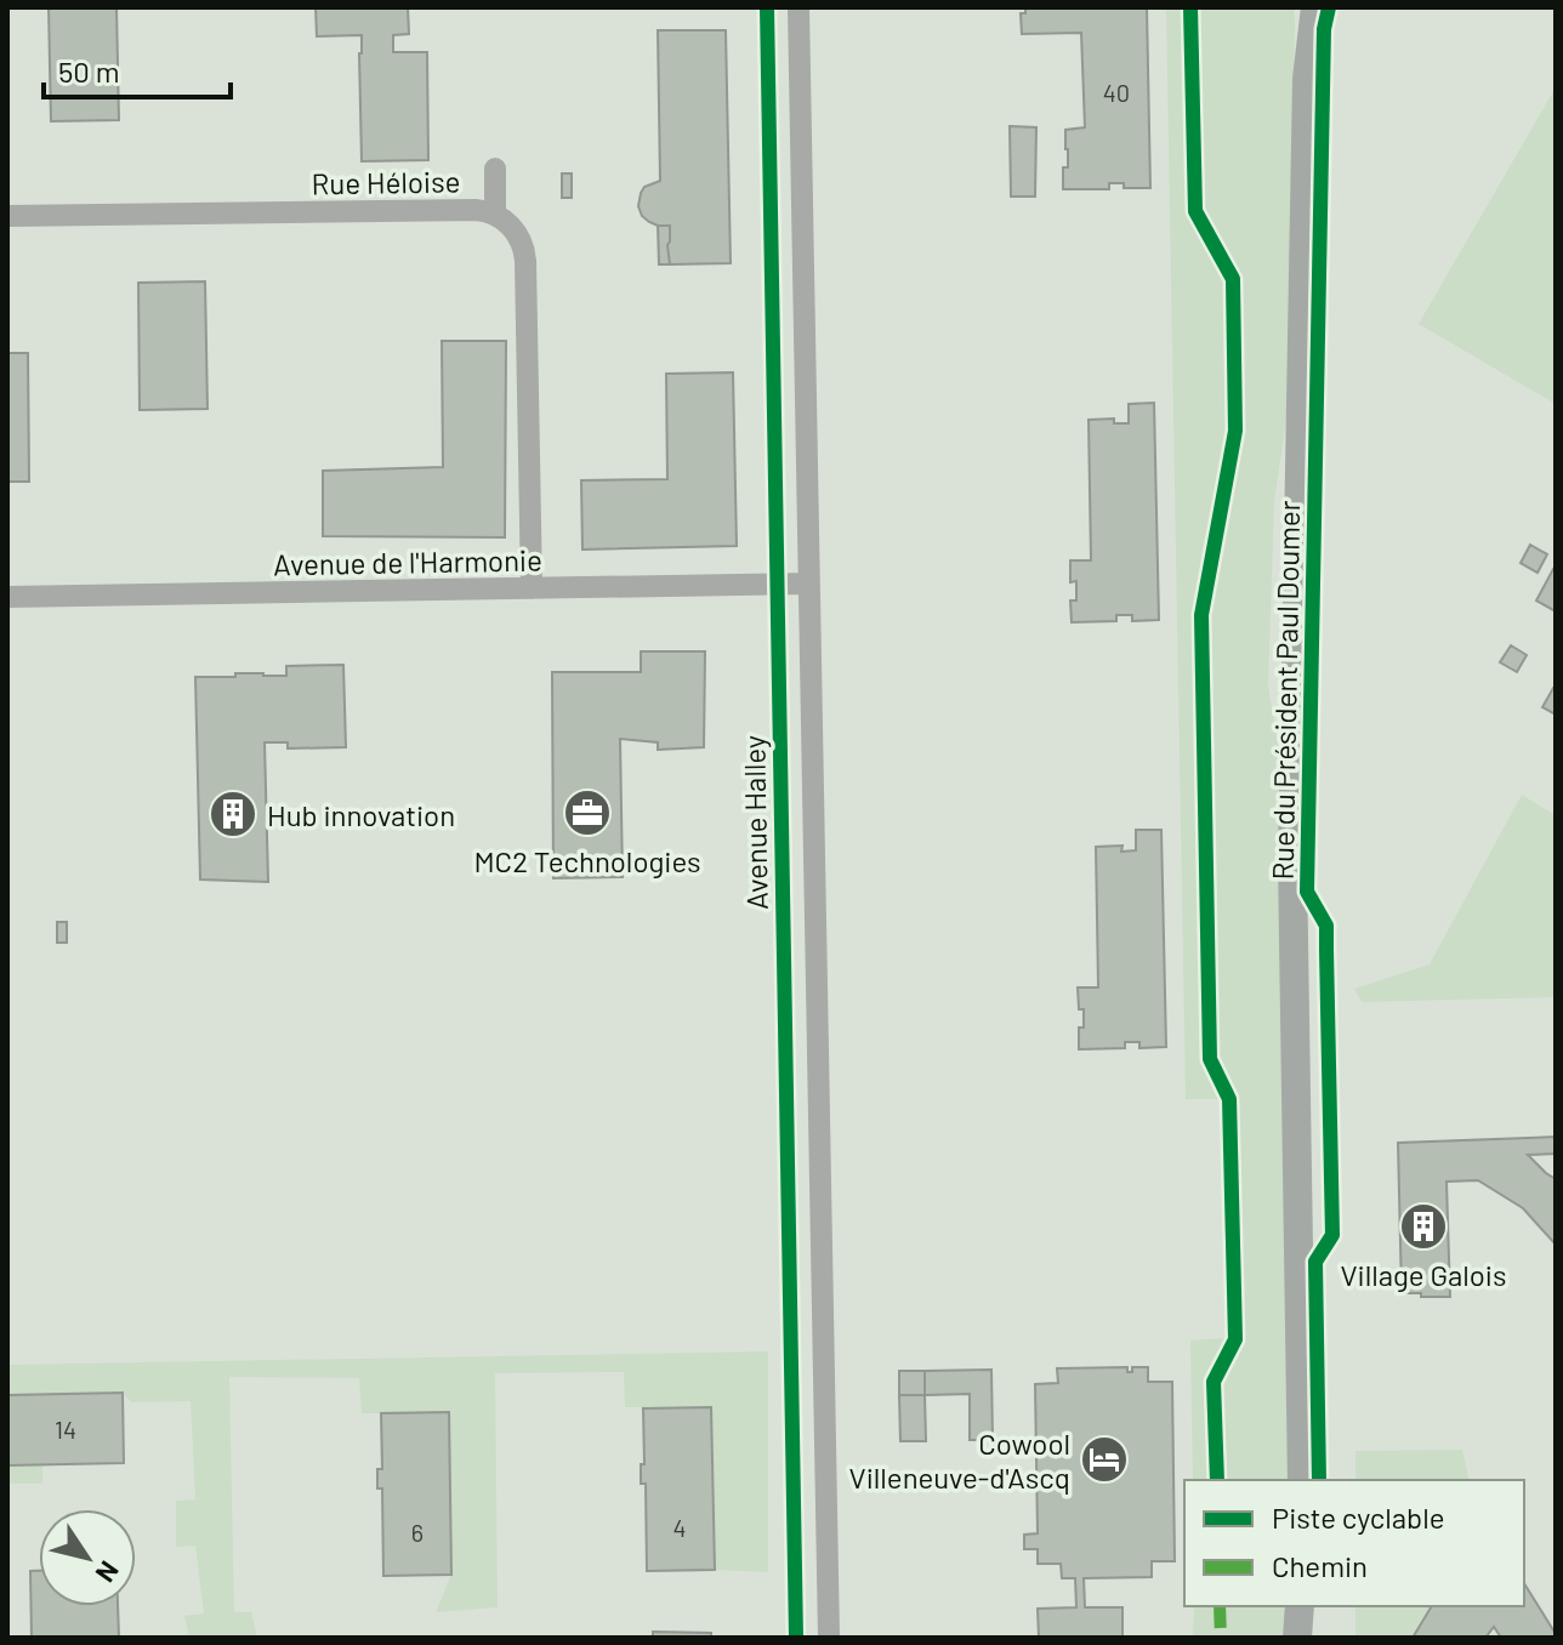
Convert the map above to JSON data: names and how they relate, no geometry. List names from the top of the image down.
{
  "streets": {
    "main road": ["Rue du Président Paul Doumer"],
    "street": ["Rue Héloise", "Avenue de l'Harmonie", "Avenue Halley"]
  },
  "crossings": [
    ["Rue Héloise", "Avenue de l'Harmonie"],
    ["Avenue de l'Harmonie", "Avenue Halley"]
  ],
  "places": {
    "office": ["MC2 Technologies"],
    "building": ["Hub innovation", "Village Galois"],
    "hotel": ["Cowool Villeneuve-d'Ascq"]
  },
  "house_numbers": [
    "40",
    "14",
    "4",
    "6"
  ],
  "legend": ["Piste cyclable", "Chemin"],
  "scale_bar": "50 m",
  "north": "bottom right"
}
